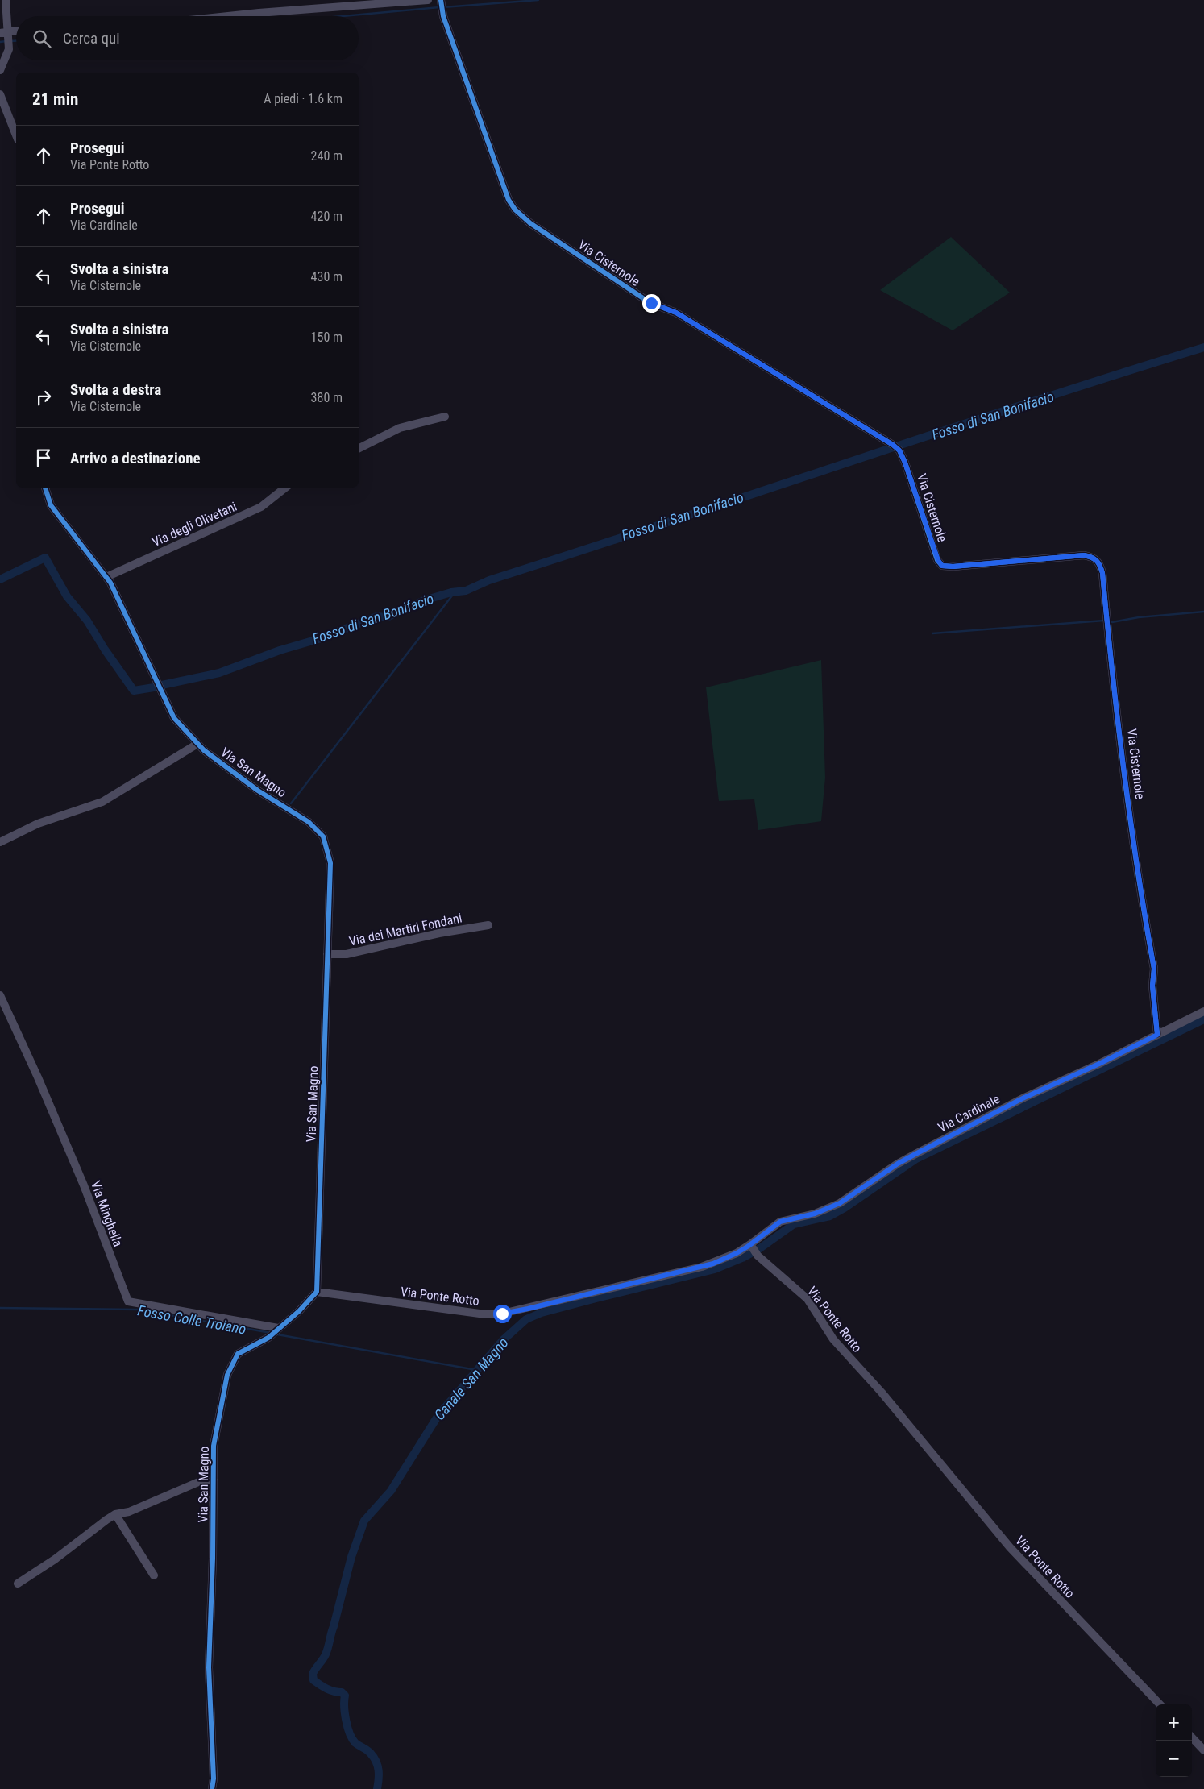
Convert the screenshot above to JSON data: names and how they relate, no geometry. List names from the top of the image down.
{
  "streets": {
    "street": [
      "Via Cisternole",
      "Via degli Olivetani",
      "Via San Magno",
      "Via dei Martiri Fondani",
      "Via Cardinale",
      "Via Minghella",
      "Via Ponte Rotto"
    ]
  },
  "crossings": [
    ["Via Cisternole", "Via Cardinale"],
    ["Via degli Olivetani", "Via San Magno"],
    ["Via San Magno", "Via dei Martiri Fondani"],
    ["Via San Magno", "Via Minghella"],
    ["Via San Magno", "Via Ponte Rotto"],
    ["Via Cardinale", "Via Ponte Rotto"]
  ],
  "water": ["Fosso di San Bonifacio", "Fosso Colle Troiano", "Canale San Magno"],
  "page": {
    "search": "Cerca qui",
    "heading": ["21 min", "A piedi · 1.6 km"],
    "list": [
      ["Prosegui", "Via Ponte Rotto", "240 m"],
      ["Prosegui", "Via Cardinale", "420 m"],
      ["Svolta a sinistra", "Via Cisternole", "430 m"],
      ["Svolta a sinistra", "Via Cisternole", "150 m"],
      ["Svolta a destra", "Via Cisternole", "380 m"],
      "Arrivo a destinazione"
    ],
    "map_buttons": ["+", "−"]
  }
}
